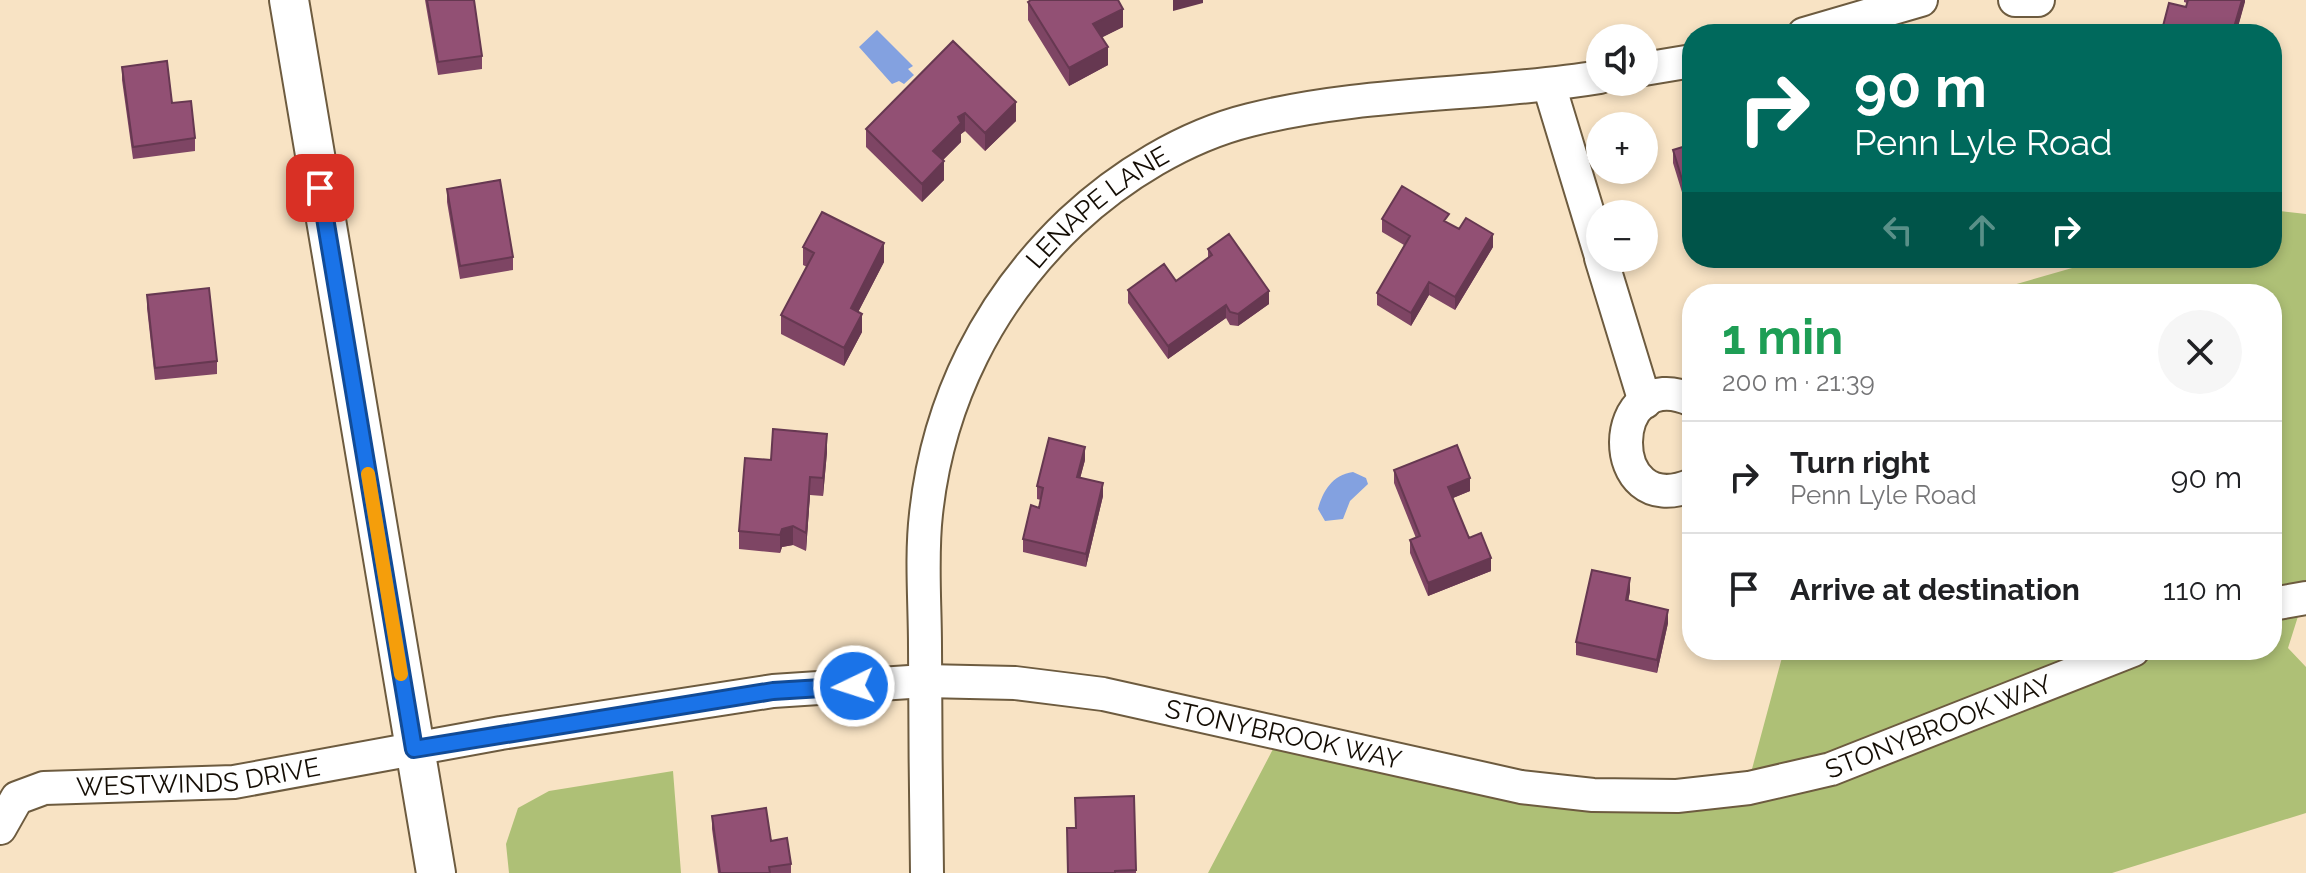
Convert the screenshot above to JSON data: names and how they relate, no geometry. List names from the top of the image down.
{
  "streets": {
    "street": ["LENAPE LANE", "STONYBROOK WAY", "WESTWINDS DRIVE"]
  },
  "crossings": [
    ["LENAPE LANE", "STONYBROOK WAY"],
    ["STONYBROOK WAY", "WESTWINDS DRIVE"]
  ],
  "page": {
    "map_buttons": ["+", "−"],
    "turn": ["90 m", "Penn Lyle Road"],
    "heading": ["1 min", "200 m · 21:39"],
    "list": [
      {
        "name": "Turn right",
        "note": "Penn Lyle Road",
        "value": "90 m"
      },
      {
        "name": "Arrive at destination",
        "value": "110 m"
      }
    ]
  }
}
